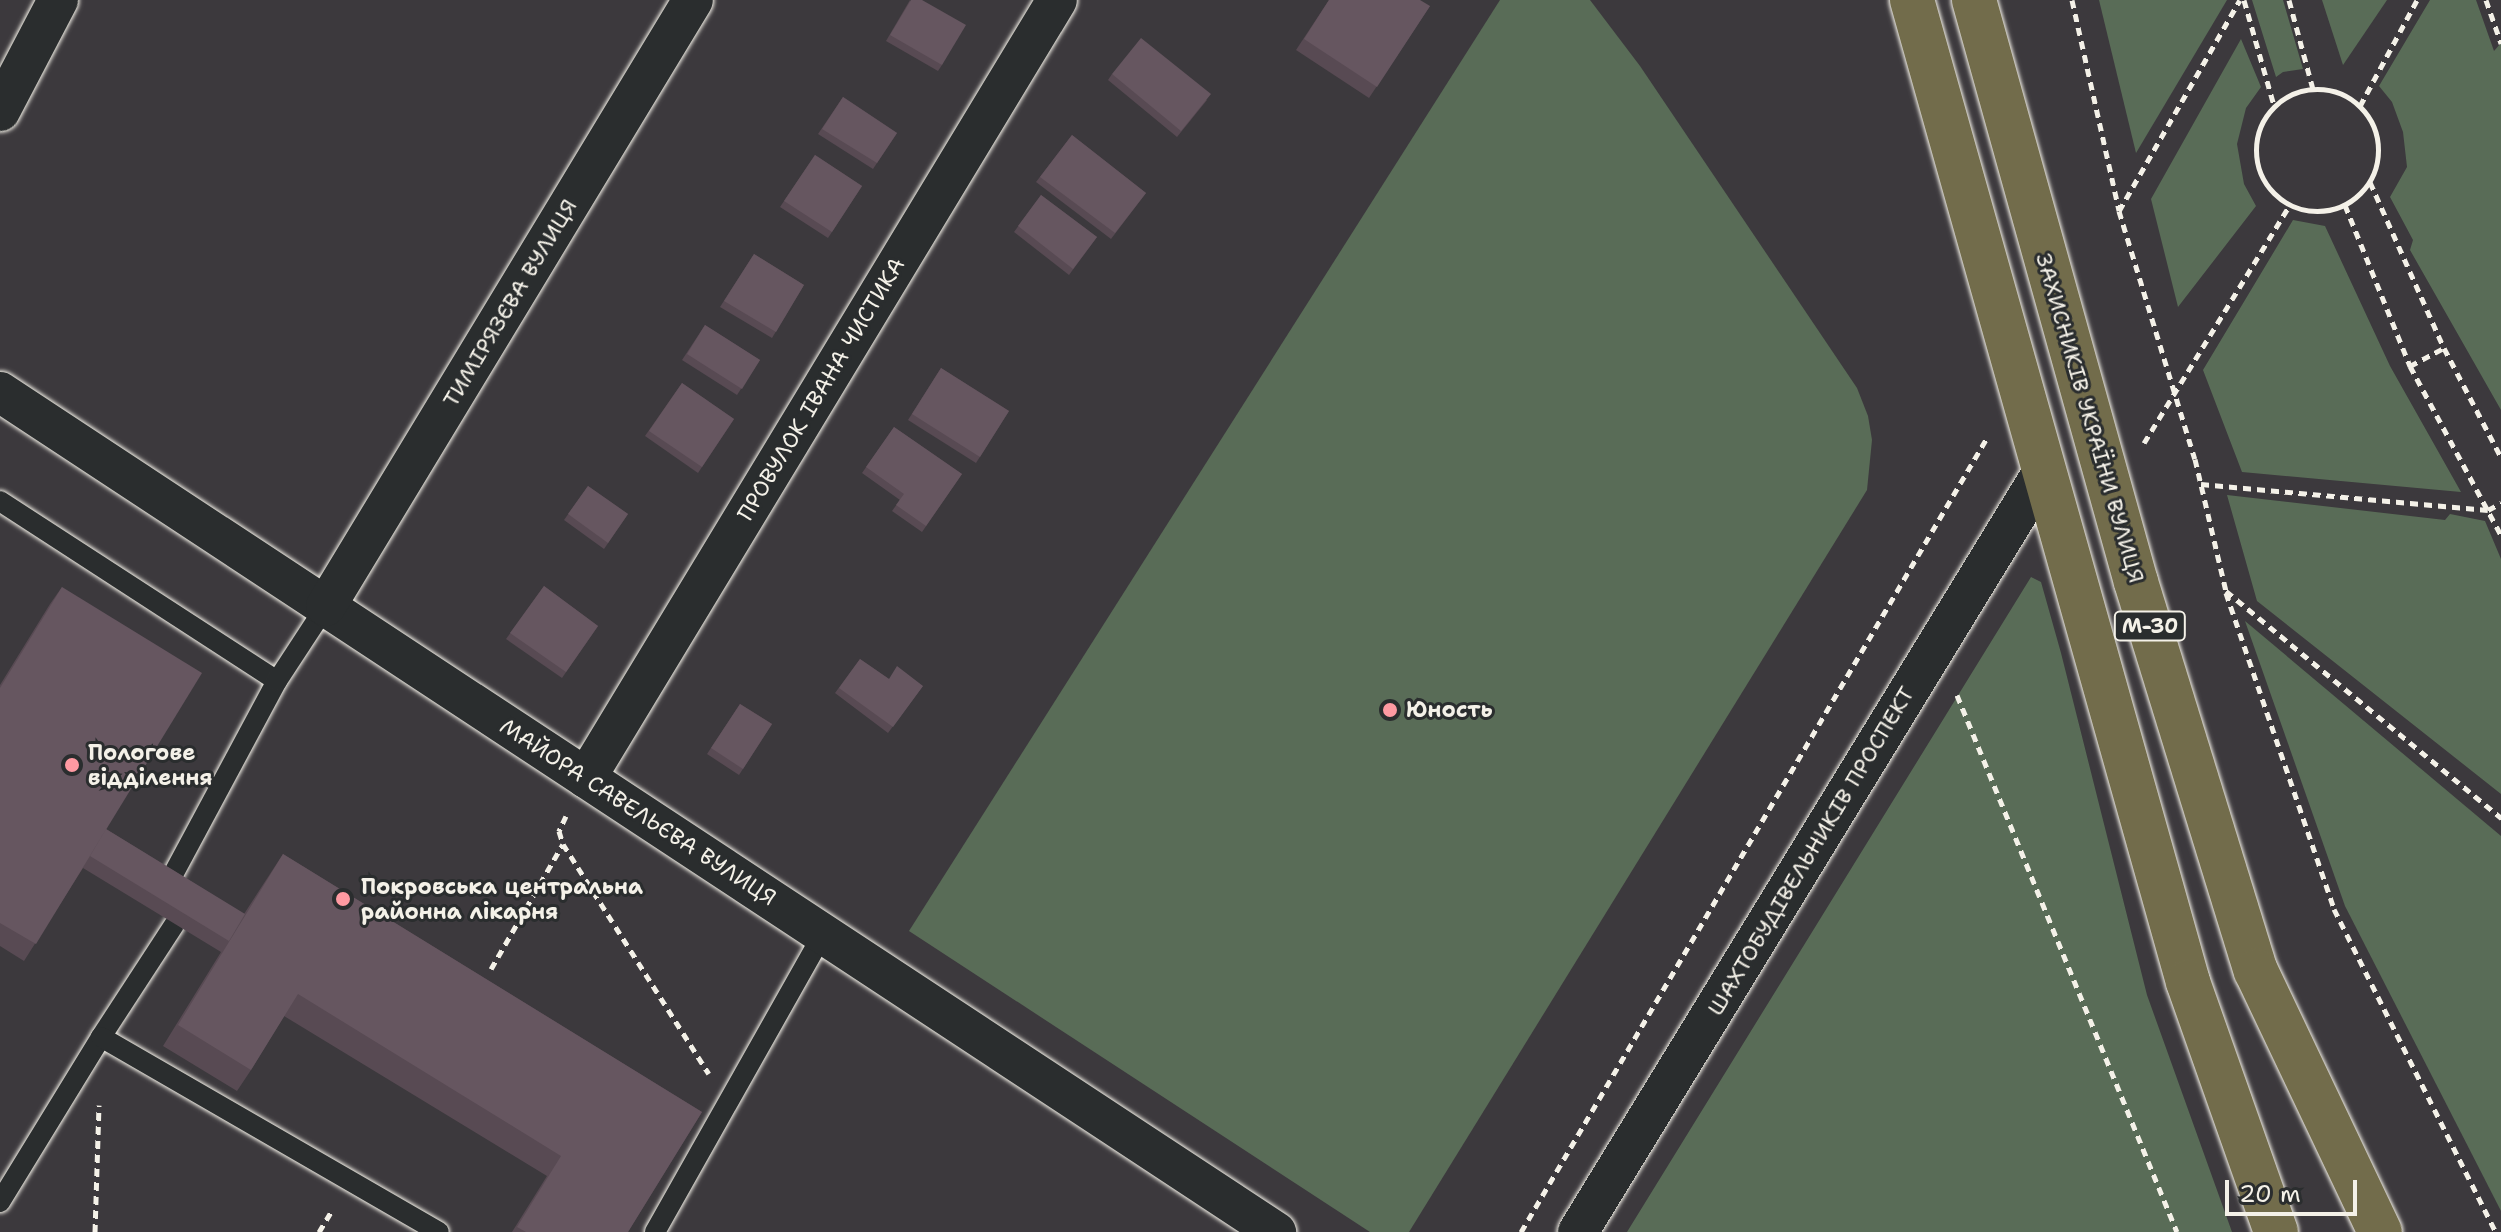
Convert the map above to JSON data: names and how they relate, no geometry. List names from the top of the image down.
{
  "streets": {
    "highway": ["ЗАХИСНИКІВ УКРАЇНИ ВУЛИЦЯ", "М-30"],
    "street": [
      "ТИМІРЯЗЄВА ВУЛИЦЯ",
      "ПРОВУЛОК ІВАНА ЧИСТИКА",
      "МАЙОРА САВЕЛЬЄВА ВУЛИЦЯ",
      "ШАХТОБУДІВЕЛЬНИКІВ ПРОСПЕКТ"
    ]
  },
  "crossings": [
    ["ТИМІРЯЗЄВА ВУЛИЦЯ", "МАЙОРА САВЕЛЬЄВА ВУЛИЦЯ"],
    ["ПРОВУЛОК ІВАНА ЧИСТИКА", "МАЙОРА САВЕЛЬЄВА ВУЛИЦЯ"],
    ["М-30", "ШАХТОБУДІВЕЛЬНИКІВ ПРОСПЕКТ"]
  ],
  "places": ["Юность", "Пологове відділення", "Покровська центральна районна лікарня"],
  "scale_bar": "20 m"
}
